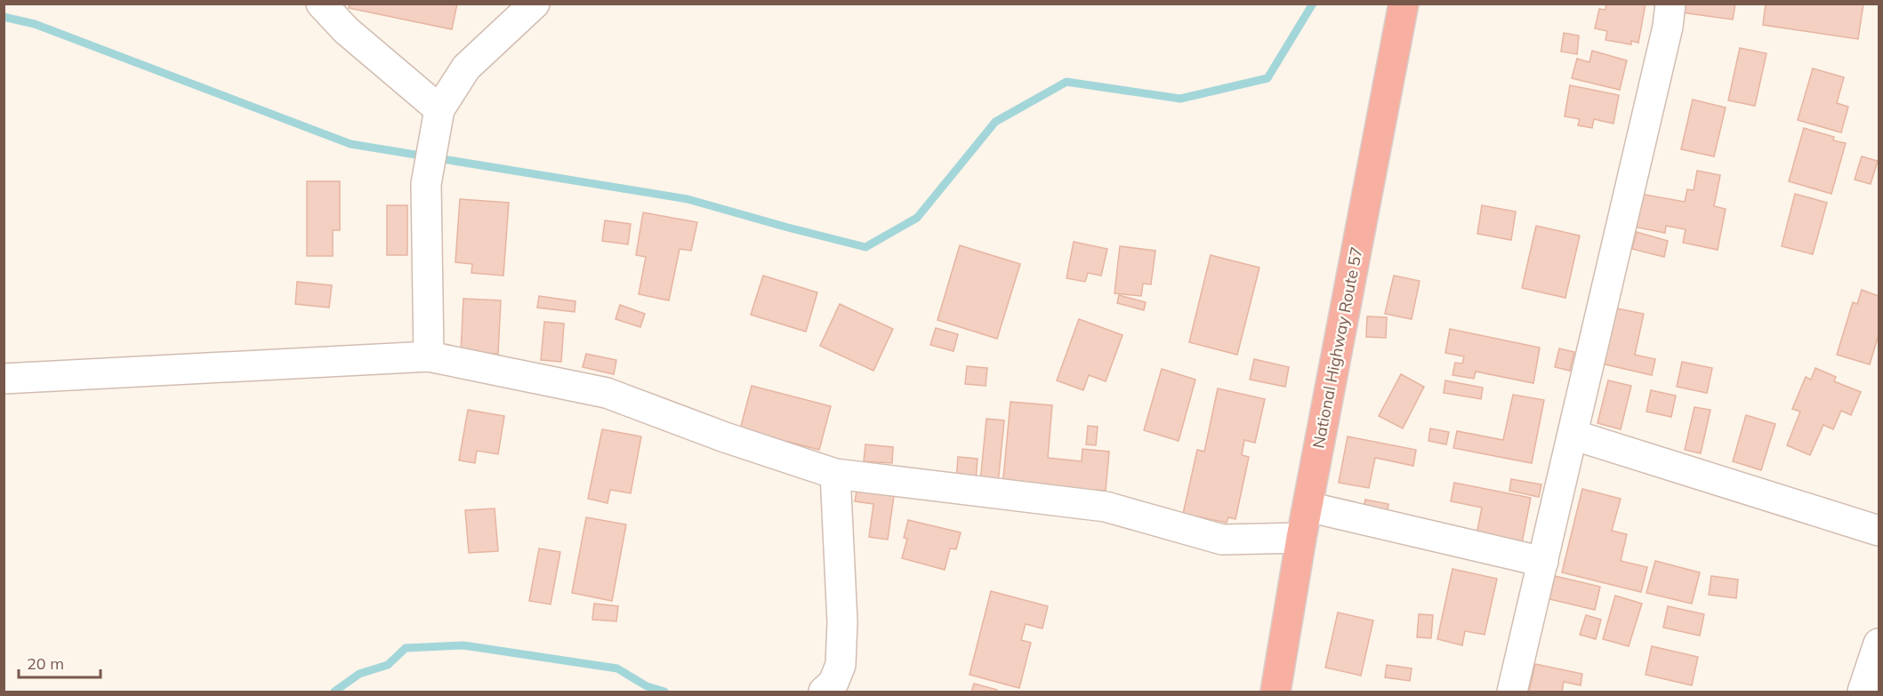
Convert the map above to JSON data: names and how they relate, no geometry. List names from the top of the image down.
{
  "streets": {
    "highway": ["National Highway Route 57"]
  },
  "scale_bar": "20 m"
}
